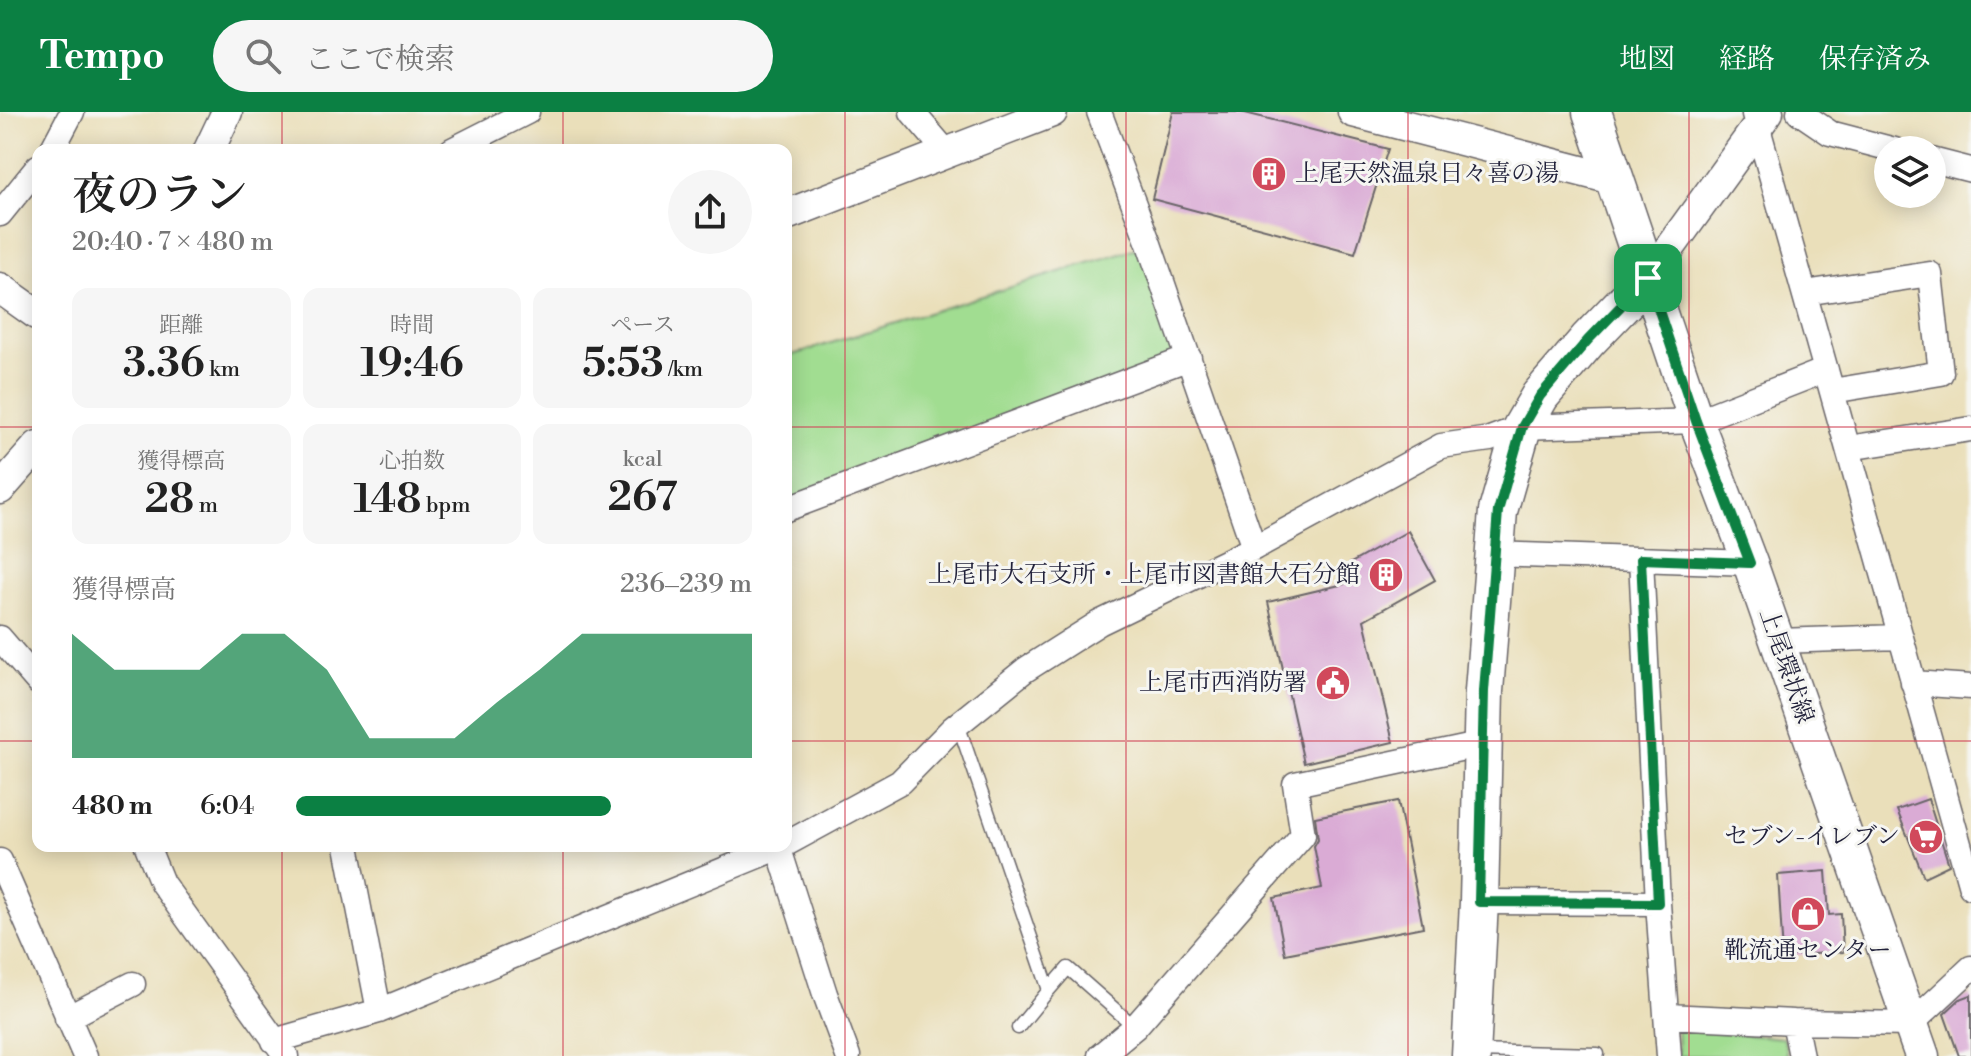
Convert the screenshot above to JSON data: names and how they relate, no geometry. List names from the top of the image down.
{
  "streets": {
    "main road": ["上尾環状線"]
  },
  "places": {
    "building": ["上尾天然温泉日々喜の湯", "上尾市大石支所・上尾市図書館大石分館"],
    "public building": ["上尾市西消防署"],
    "supermarket": ["セブン-イレブン"],
    "shop": ["靴流通センター"]
  },
  "page": {
    "header": "Tempo",
    "search": "ここで検索",
    "nav": ["地図", "経路", "保存済み"],
    "heading": ["夜のラン", "20:40 · 7 × 480 m"],
    "stats": [
      ["距離", "3.36 km"],
      ["時間", "19:46"],
      ["ペース", "5:53 /km"],
      ["獲得標高", "28 m"],
      ["心拍数", "148 bpm"],
      ["kcal", "267"]
    ],
    "chart": ["獲得標高", "236–239 m"],
    "list": [
      {
        "name": "480 m",
        "note": "6:04"
      }
    ]
  }
}
